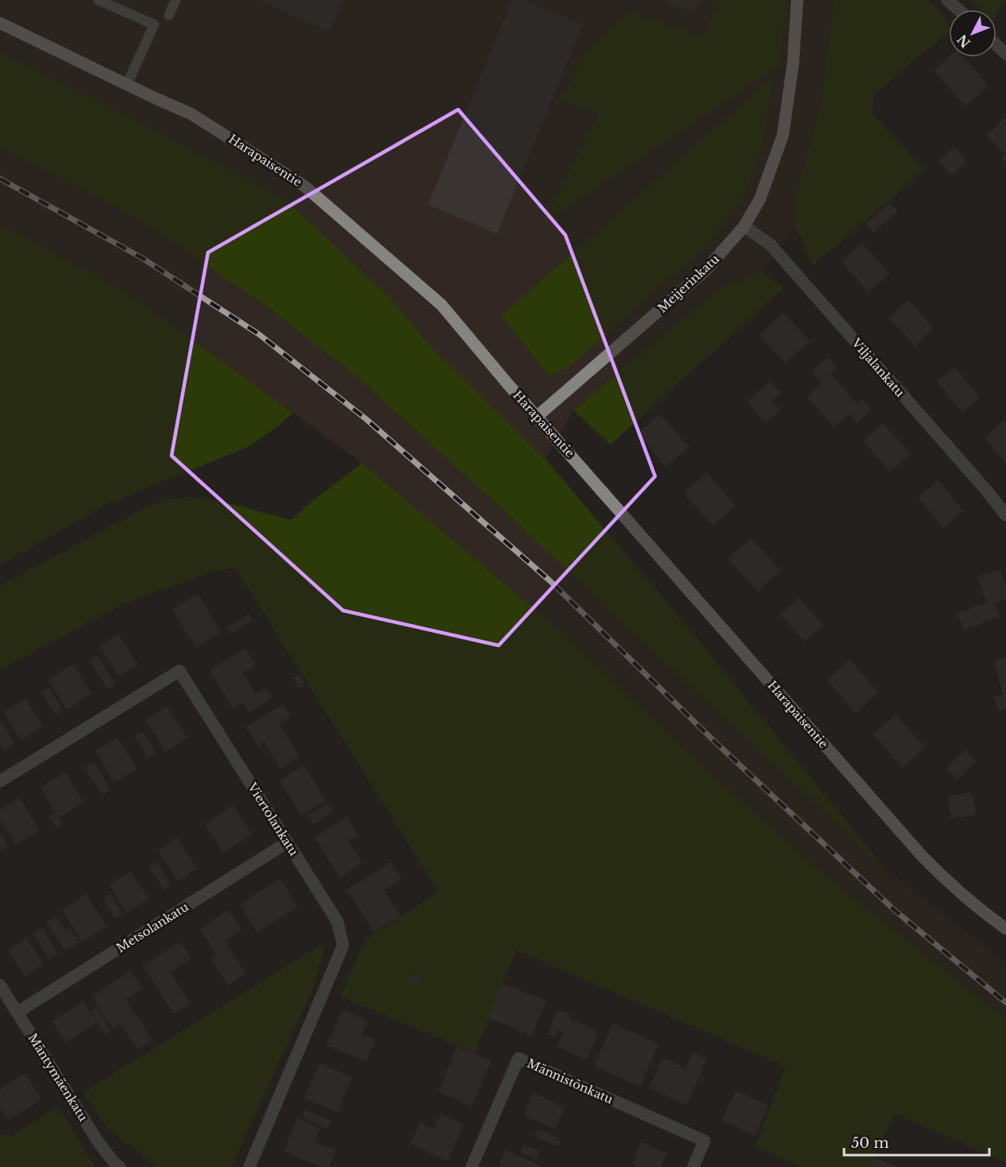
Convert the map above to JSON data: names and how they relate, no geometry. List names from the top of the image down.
{
  "streets": {
    "main road": ["Harapaisentie", "Meijerinkatu"],
    "street": [
      "Viljalankatu",
      "Viertolankatu",
      "Metsolankatu",
      "Mäntymäenkatu",
      "Männistönkatu"
    ]
  },
  "crossings": [
    ["Harapaisentie", "Meijerinkatu"],
    ["Meijerinkatu", "Viljalankatu"],
    ["Viertolankatu", "Metsolankatu"],
    ["Metsolankatu", "Mäntymäenkatu"]
  ],
  "scale_bar": "50 m",
  "north": "bottom left"
}
